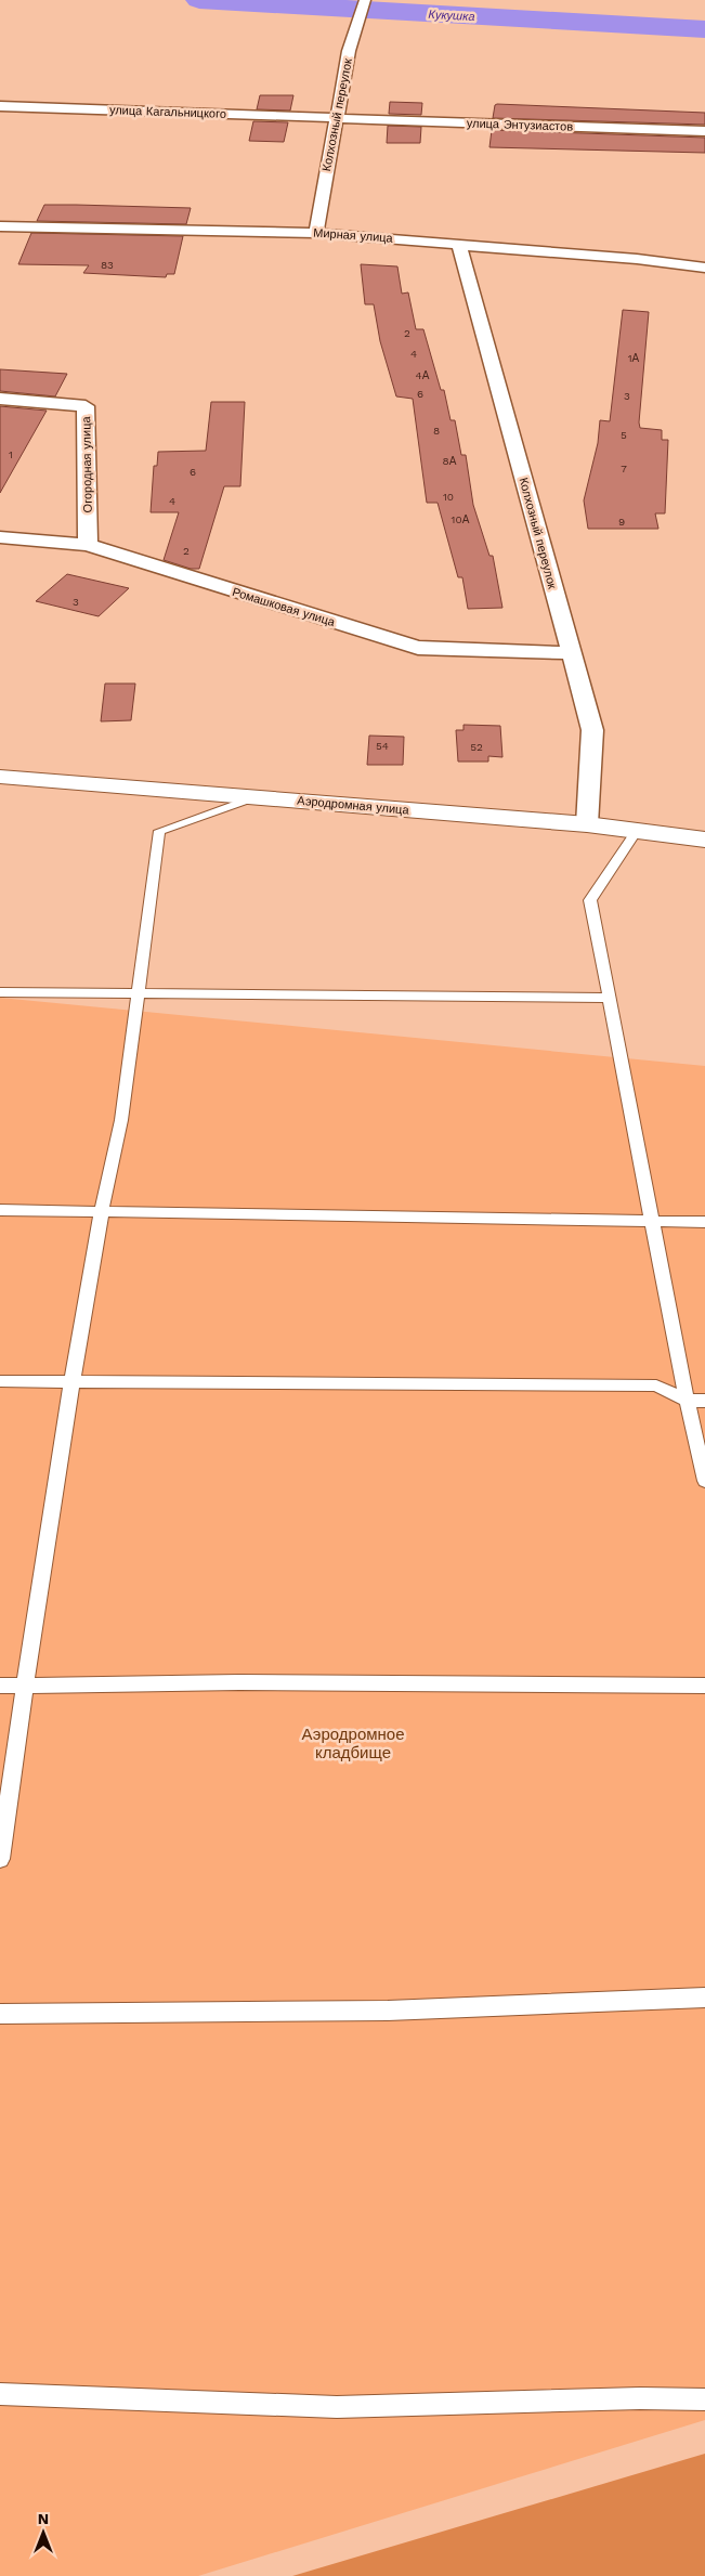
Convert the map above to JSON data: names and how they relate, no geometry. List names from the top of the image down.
{
  "streets": {
    "street": [
      "улица Кагальницкого",
      "Колхозный переулок",
      "улица Энтузиастов",
      "Мирная улица",
      "Огородная улица",
      "Ромашковая улица",
      "Аэродромная улица"
    ]
  },
  "crossings": [
    ["улица Кагальницкого", "Колхозный переулок"],
    ["улица Кагальницкого", "улица Энтузиастов"],
    ["Колхозный переулок", "улица Энтузиастов"],
    ["Колхозный переулок", "Мирная улица"],
    ["Колхозный переулок", "Ромашковая улица"],
    ["Колхозный переулок", "Аэродромная улица"],
    ["Огородная улица", "Ромашковая улица"]
  ],
  "water": ["Кукушка"],
  "parks": ["Аэродромное кладбище"],
  "house_numbers": [
    "83",
    "2",
    "4",
    "1А",
    "4А",
    "6",
    "3",
    "8",
    "5",
    "1",
    "8А",
    "7",
    "6",
    "10",
    "4",
    "10А",
    "9",
    "2",
    "3",
    "54",
    "52"
  ],
  "north": "top"
}
